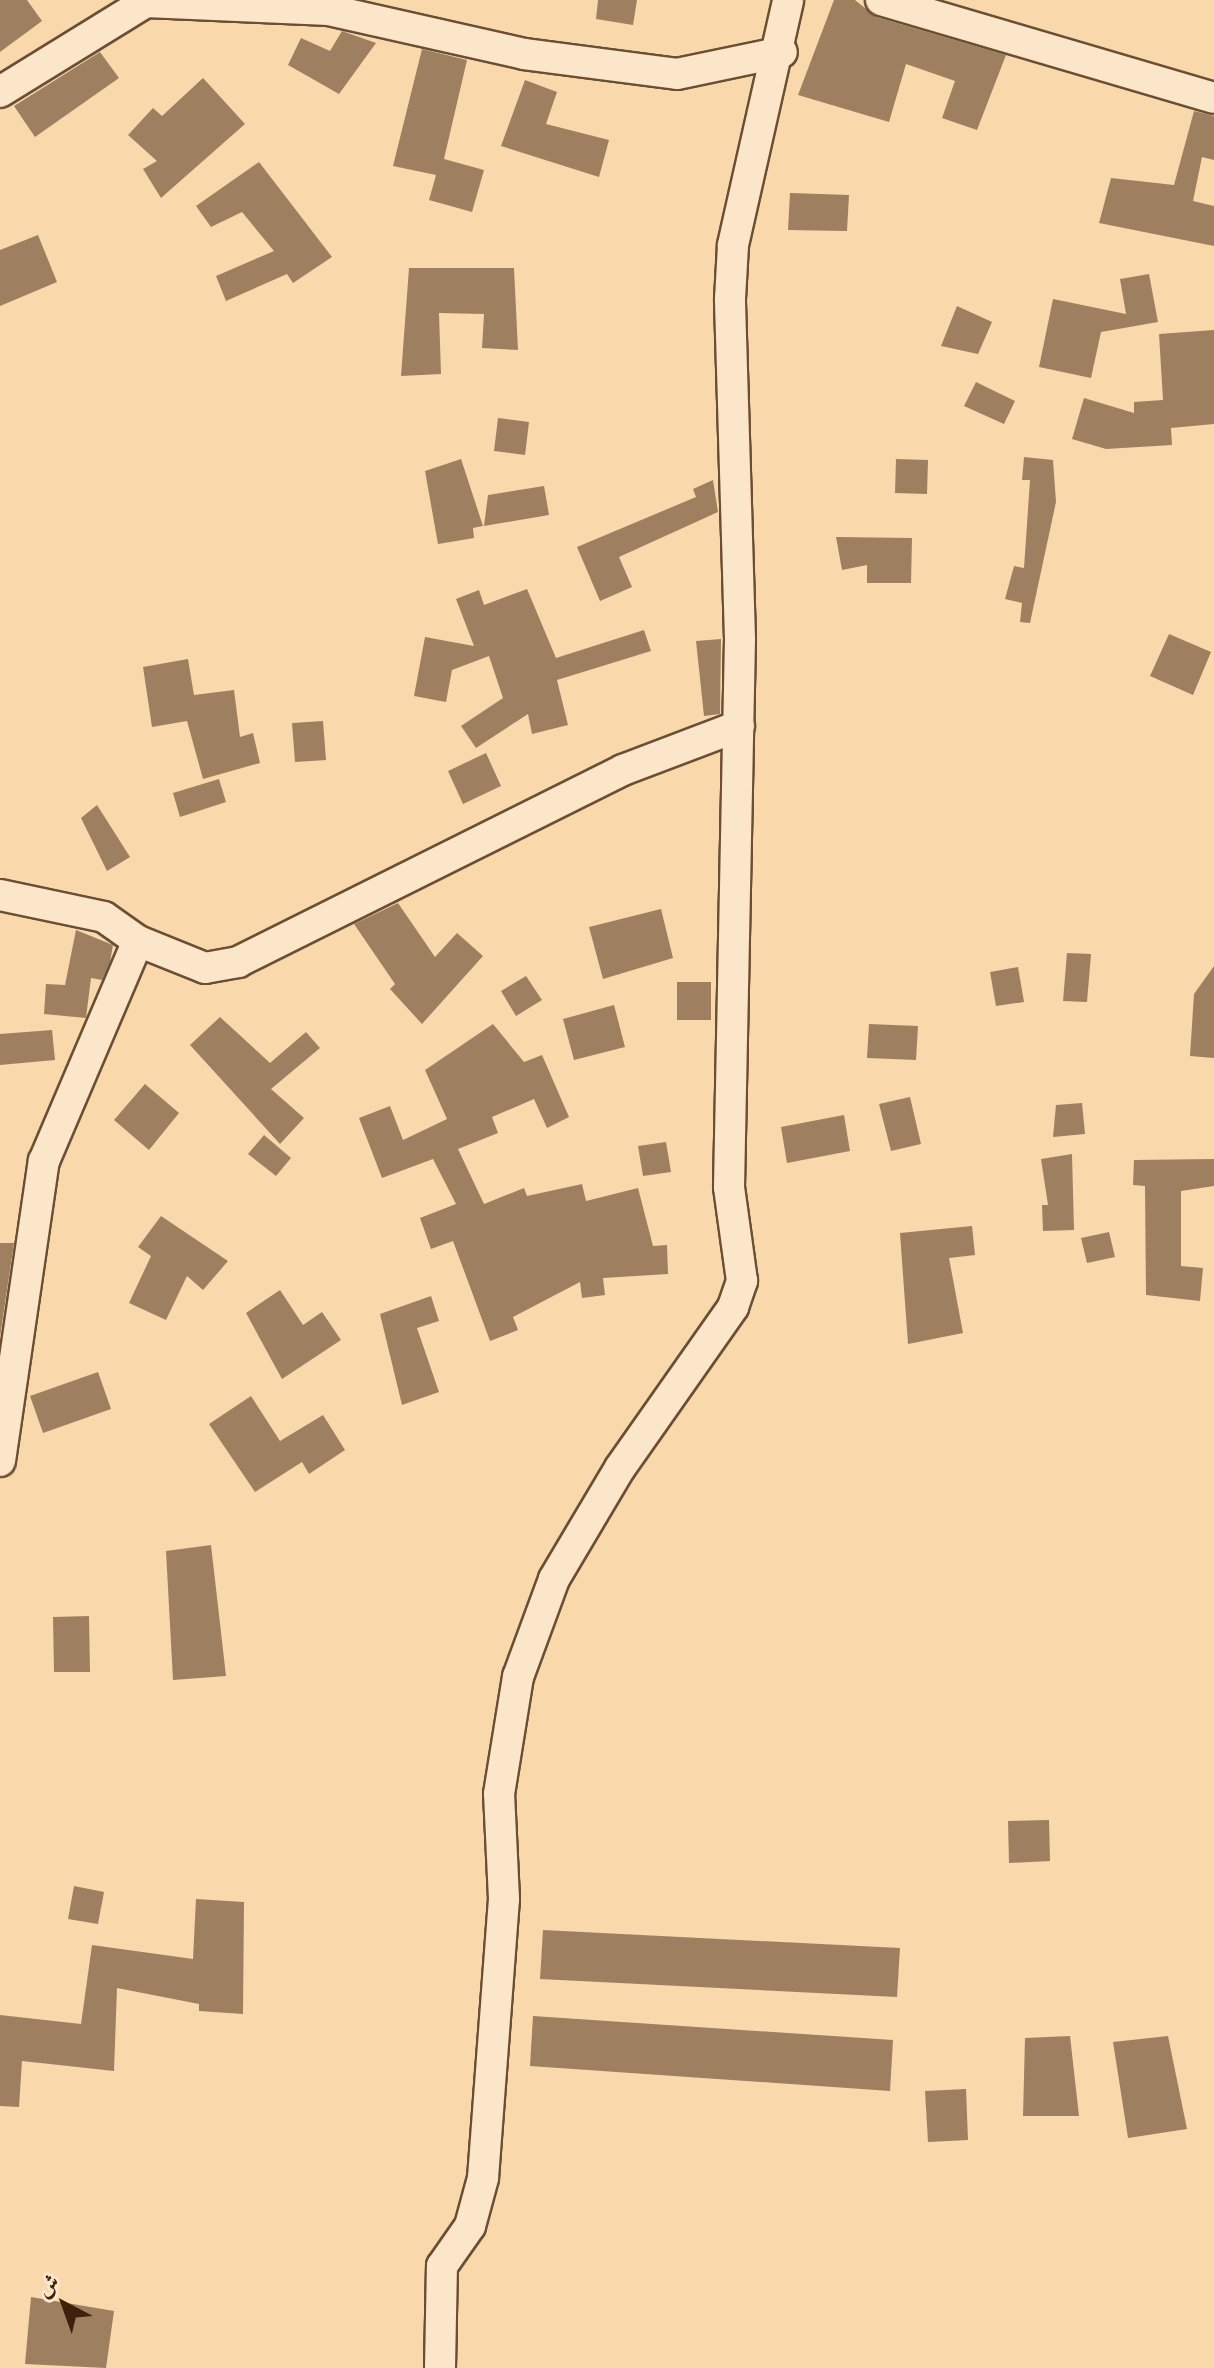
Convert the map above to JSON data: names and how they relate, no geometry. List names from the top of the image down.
{
  "north": "top left"
}
